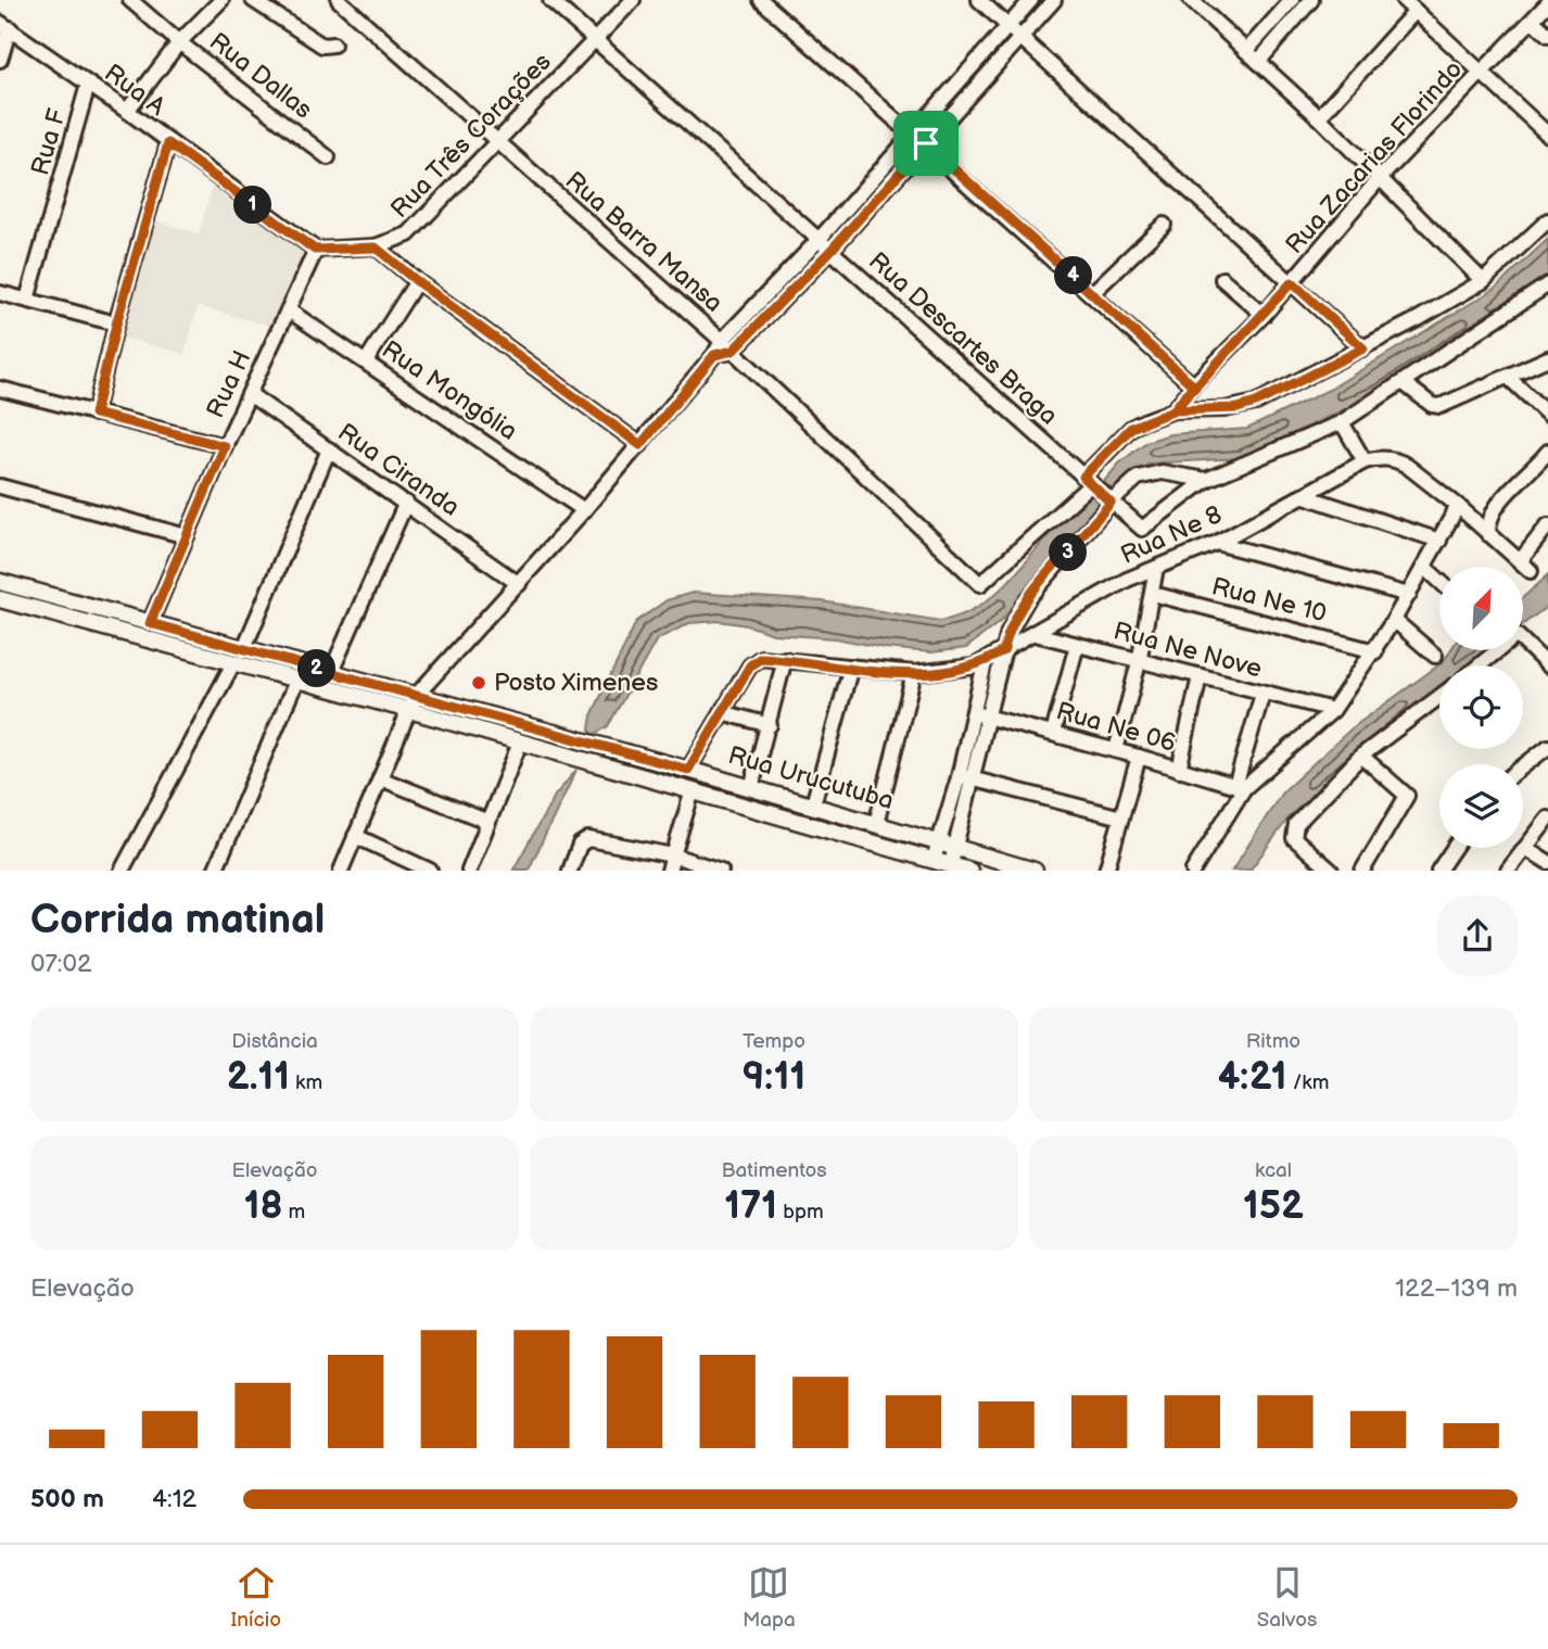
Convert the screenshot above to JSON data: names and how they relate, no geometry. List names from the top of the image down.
{
  "streets": {
    "street": [
      "Rua Dallas",
      "Rua A",
      "Rua Três Corações",
      "Rua F",
      "Rua Zacarias Florindo",
      "Rua Barra Mansa",
      "Rua Descartes Braga",
      "Rua H",
      "Rua Mongólia",
      "Rua Ciranda",
      "Rua Ne 8",
      "Rua Ne 10",
      "Rua Ne Nove",
      "Rua Ne 06",
      "Rua Urucutuba"
    ]
  },
  "crossings": [
    ["Rua A", "Rua Três Corações"],
    ["Rua A", "Rua F"],
    ["Rua A", "Rua H"],
    ["Rua Três Corações", "Rua Barra Mansa"],
    ["Rua Três Corações", "Rua Descartes Braga"],
    ["Rua Três Corações", "Rua H"],
    ["Rua Barra Mansa", "Rua Descartes Braga"],
    ["Rua H", "Rua Mongólia"],
    ["Rua H", "Rua Ciranda"],
    ["Rua H", "Rua Urucutuba"],
    ["Rua Ne 8", "Rua Ne Nove"],
    ["Rua Ne 8", "Rua Urucutuba"]
  ],
  "places": ["Posto Ximenes"],
  "north": "top right",
  "page": {
    "pins": [
      "1",
      "4",
      "3",
      "2"
    ],
    "heading": ["Corrida matinal", "07:02"],
    "stats": [
      ["Distância", "2.11 km"],
      ["Tempo", "9:11"],
      ["Ritmo", "4:21 /km"],
      ["Elevação", "18 m"],
      ["Batimentos", "171 bpm"],
      ["kcal", "152"]
    ],
    "chart": ["Elevação", "122–139 m"],
    "list": [
      {
        "name": "500 m",
        "note": "4:12"
      }
    ],
    "tabs": ["Início", "Mapa", "Salvos"]
  }
}
